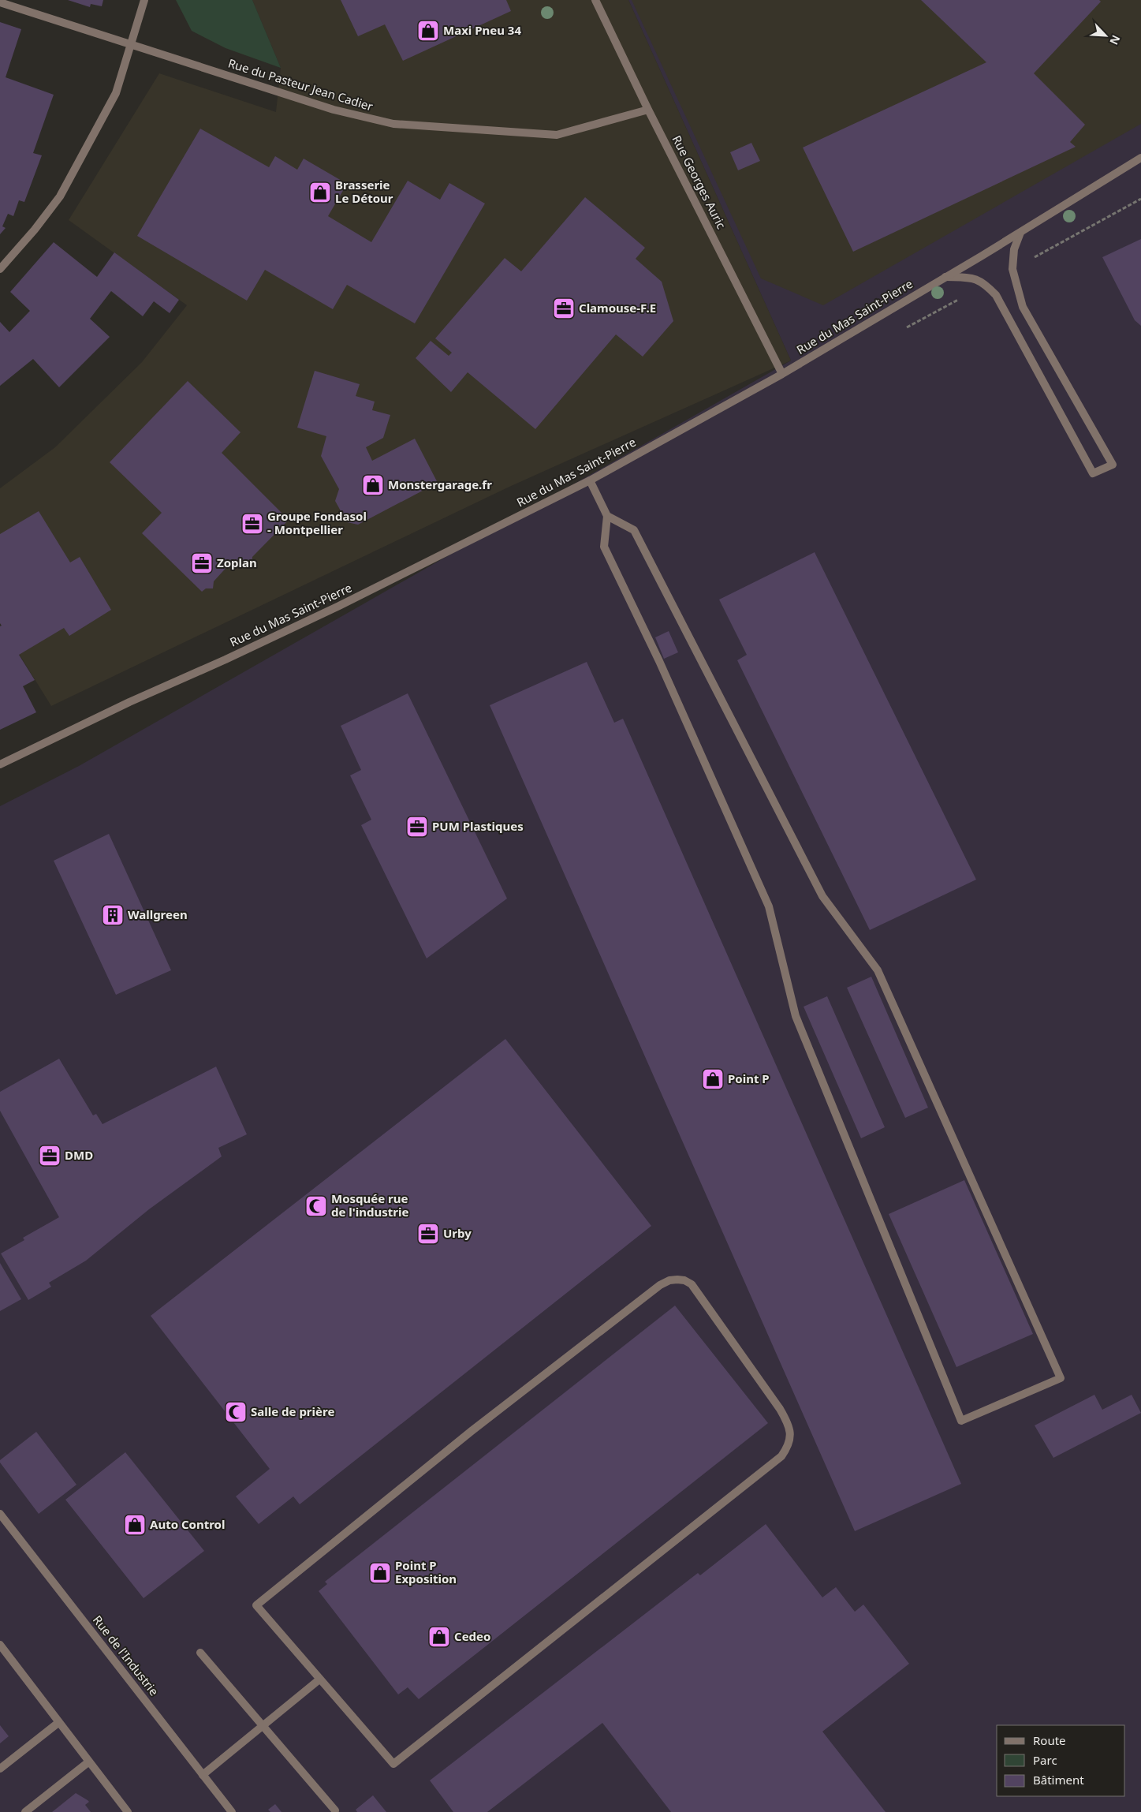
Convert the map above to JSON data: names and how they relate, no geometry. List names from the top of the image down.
{
  "streets": {
    "street": [
      "Rue du Pasteur Jean Cadier",
      "Rue Georges Auric",
      "Rue du Mas Saint-Pierre",
      "Rue de l'Industrie"
    ]
  },
  "crossings": [
    ["Rue du Pasteur Jean Cadier", "Rue Georges Auric"],
    ["Rue Georges Auric", "Rue du Mas Saint-Pierre"]
  ],
  "places": {
    "shop": [
      "Maxi Pneu 34",
      "Brasserie Le Détour",
      "Monstergarage.fr",
      "Point P",
      "Auto Control",
      "Point P Exposition",
      "Cedeo"
    ],
    "office": [
      "Clamouse-F.E",
      "Groupe Fondasol - Montpellier",
      "Zoplan",
      "PUM Plastiques",
      "DMD",
      "Urby"
    ],
    "building": ["Wallgreen"],
    "mosque": ["Mosquée rue de l'industrie", "Salle de prière"]
  },
  "legend": ["Route", "Parc", "Bâtiment"],
  "north": "bottom right"
}
